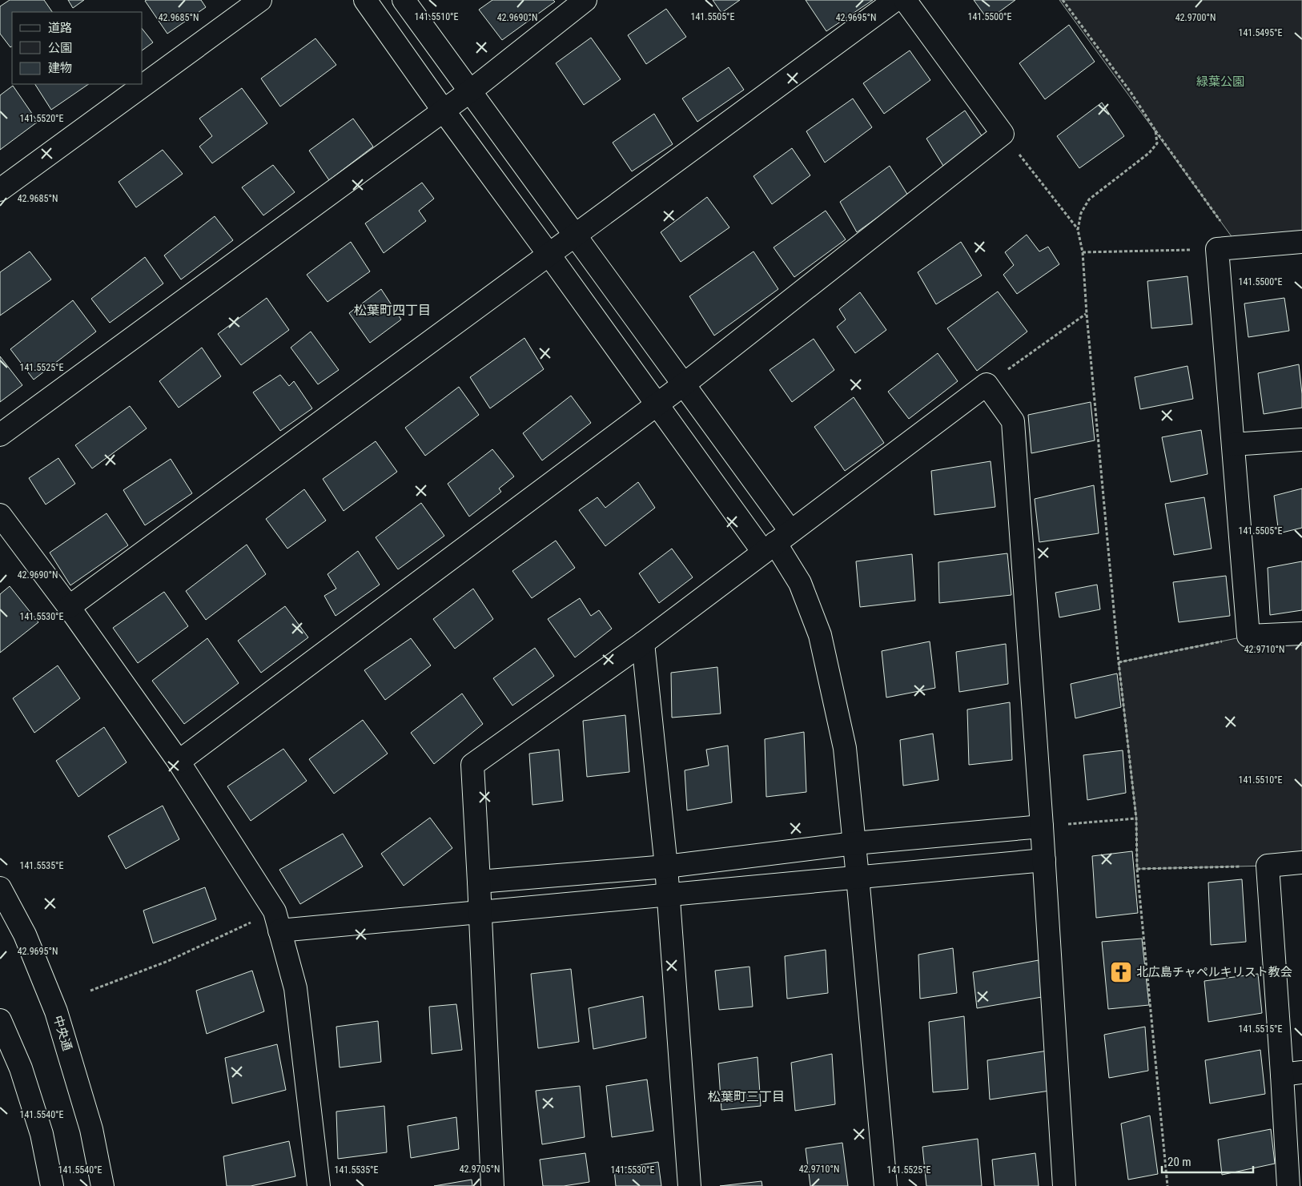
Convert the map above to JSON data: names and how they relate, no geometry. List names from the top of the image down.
{
  "streets": {
    "street": ["中央通"]
  },
  "districts": ["松葉町四丁目", "松葉町三丁目"],
  "parks": ["緑葉公園"],
  "places": {
    "church": ["北広島チャペルキリスト教会"]
  },
  "legend": ["道路", "公園", "建物"],
  "scale_bar": "20 m",
  "coordinates": [
    "141.5510°E",
    "141.5505°E",
    "141.5500°E",
    "42.9685°N",
    "42.9690°N",
    "42.9695°N",
    "42.9700°N",
    "141.5495°E",
    "141.5520°E",
    "141.5525°E",
    "141.5530°E",
    "42.9710°N",
    "141.5535°E",
    "141.5515°E",
    "141.5540°E",
    "42.9705°N"
  ]
}
